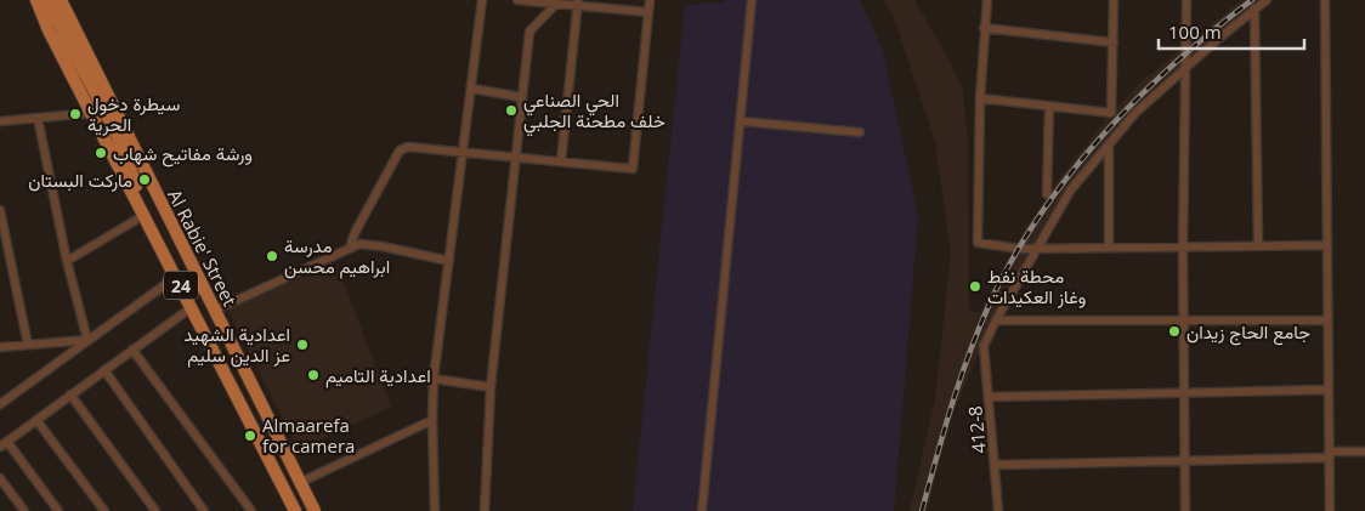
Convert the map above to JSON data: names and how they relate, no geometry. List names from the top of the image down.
{
  "streets": {
    "main road": ["Al Rabie' Street", "24"],
    "street": ["412-8"]
  },
  "places": [
    "الحي الصناعي خلف مطحنة الجلبي",
    "سيطرة دخول الحرية",
    "ورشة مفاتيح شهاب",
    "ماركت البستان",
    "مدرسة ابراهيم محسن",
    "محطة نفط وغاز العكيدات",
    "جامع الحاج زيدان",
    "اعدادية الشهيد عز الدين سليم",
    "اعدادية التاميم",
    "Almaarefa for camera"
  ],
  "scale_bar": "100 m"
}
